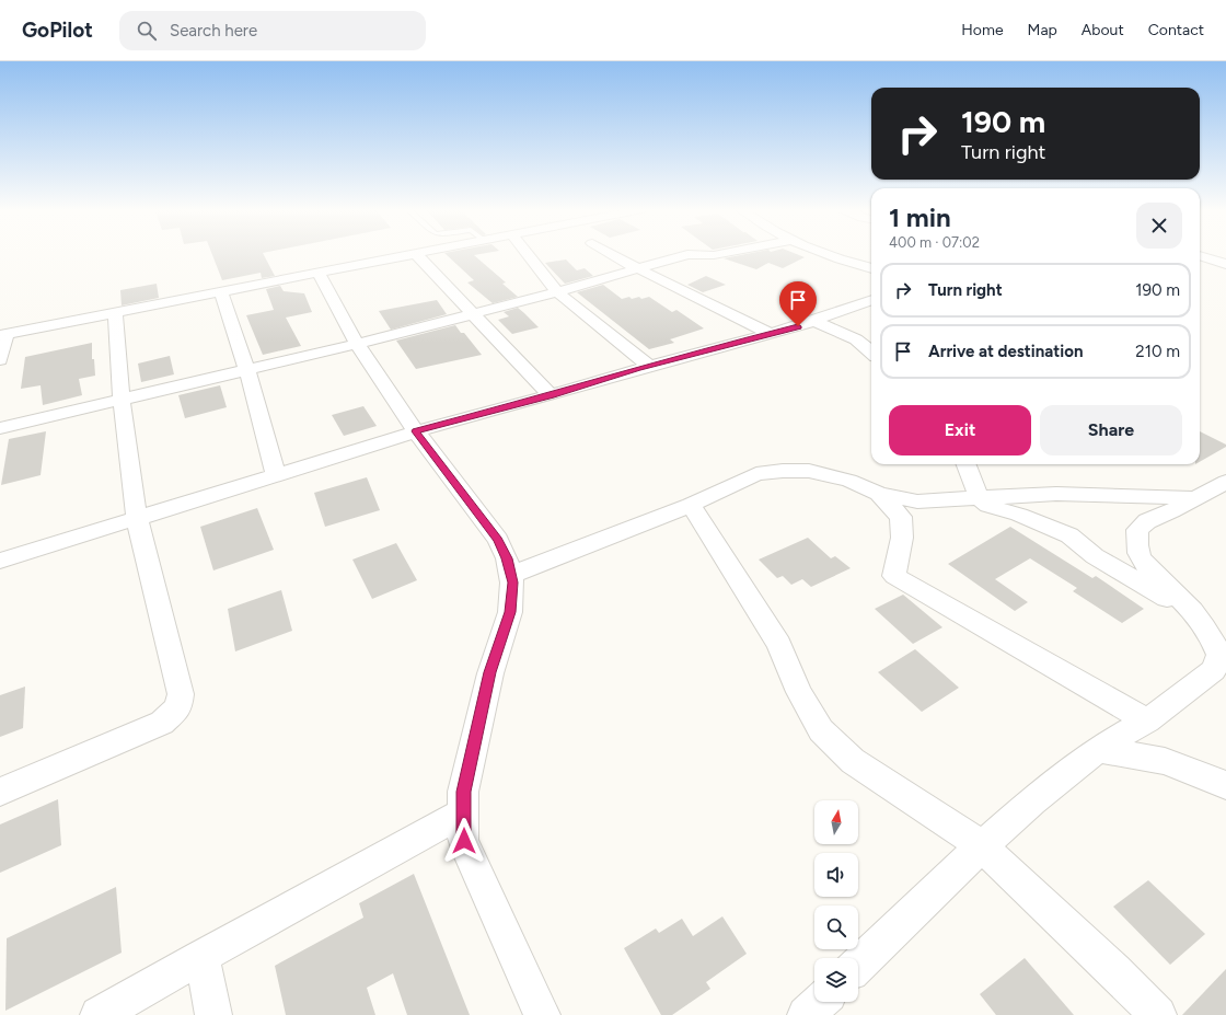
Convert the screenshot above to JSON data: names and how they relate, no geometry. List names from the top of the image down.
{
  "north": "top",
  "page": {
    "header": "GoPilot",
    "search": "Search here",
    "nav": [
      "Home",
      "Map",
      "About",
      "Contact"
    ],
    "turn": ["190 m", "Turn right"],
    "heading": ["1 min", "400 m · 07:02"],
    "list": [
      {
        "name": "Turn right",
        "value": "190 m"
      },
      {
        "name": "Arrive at destination",
        "value": "210 m"
      }
    ],
    "buttons": ["Exit", "Share"]
  }
}
